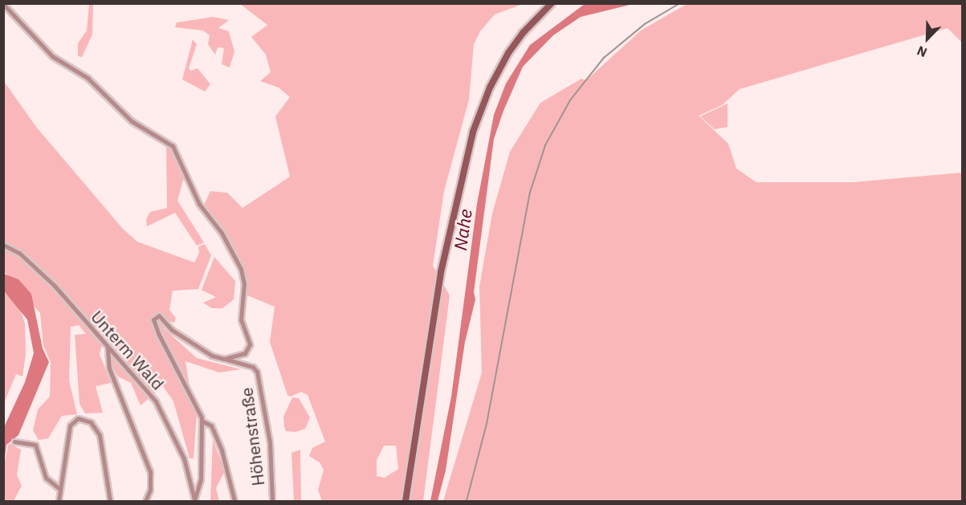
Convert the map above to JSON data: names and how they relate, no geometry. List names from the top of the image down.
{
  "streets": {
    "street": ["Unterm Wald", "Höhenstraße"]
  },
  "water": ["Nahe"],
  "north": "bottom left"
}
